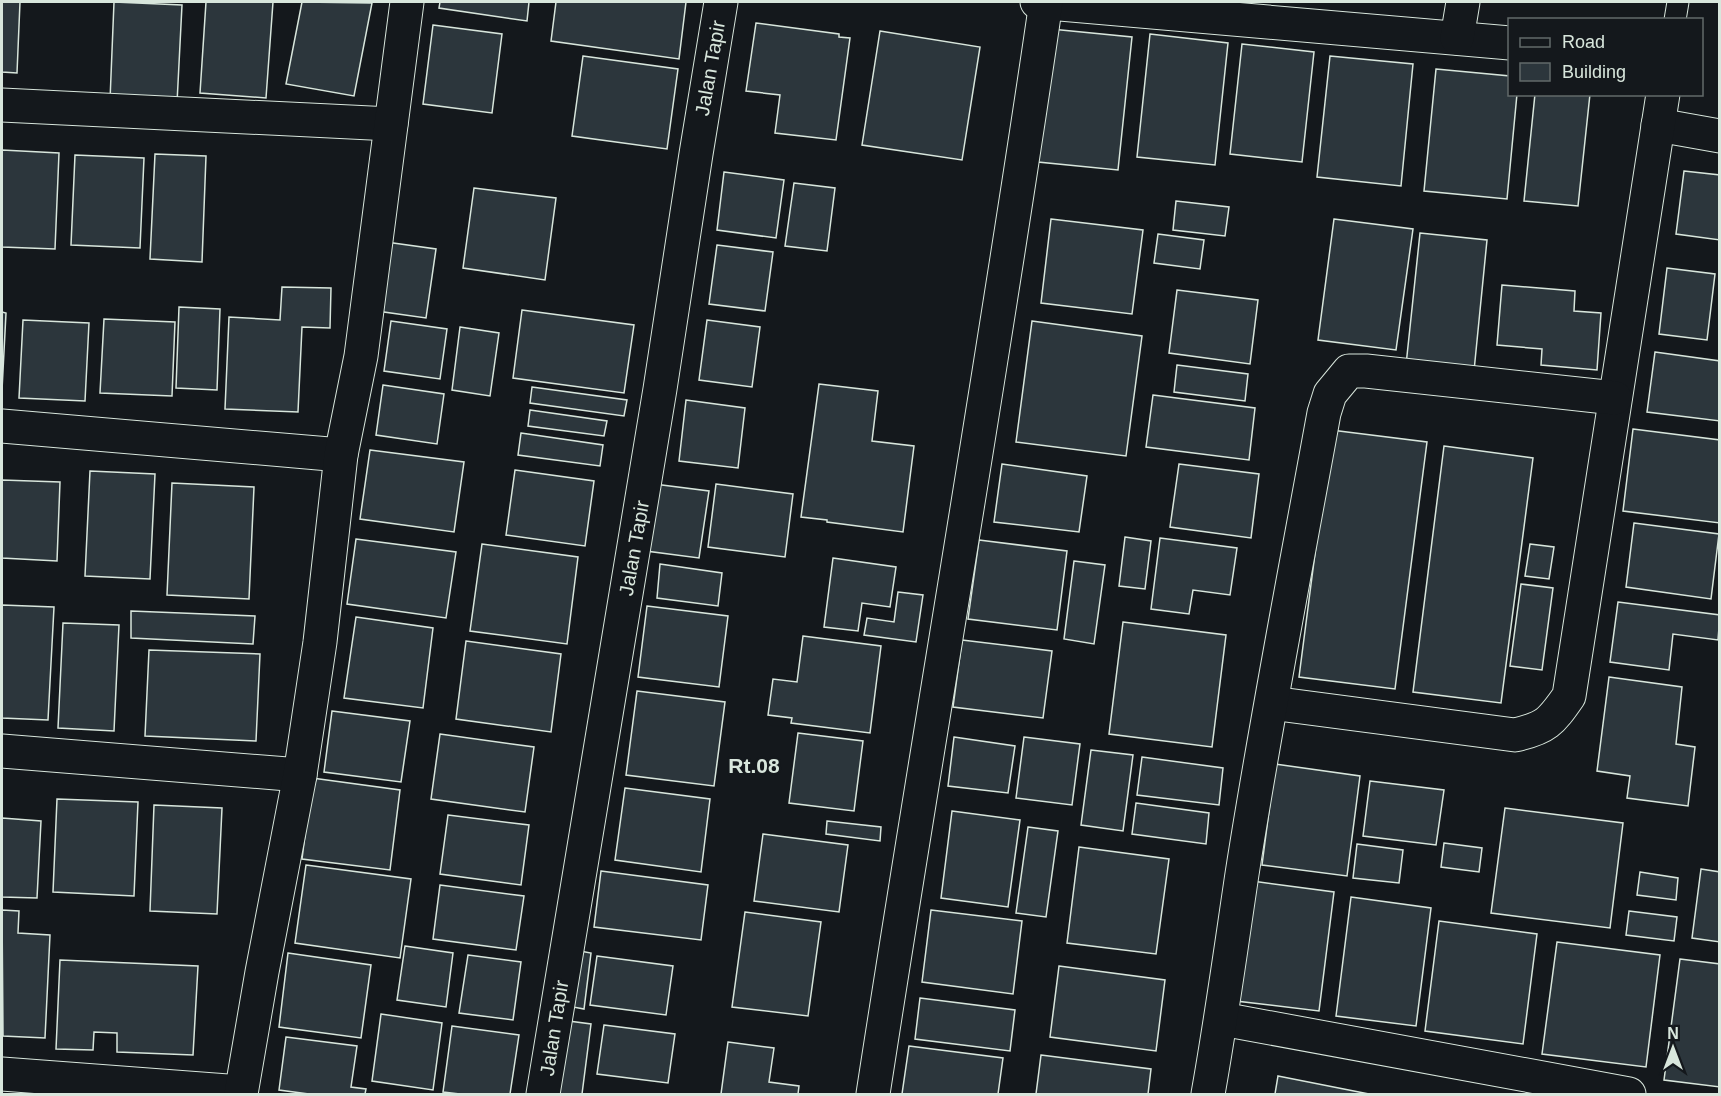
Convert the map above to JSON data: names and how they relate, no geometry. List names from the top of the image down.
{
  "streets": {
    "street": ["Jalan Tapir"]
  },
  "districts": ["Rt.08"],
  "legend": ["Road", "Building"],
  "north": "top"
}
